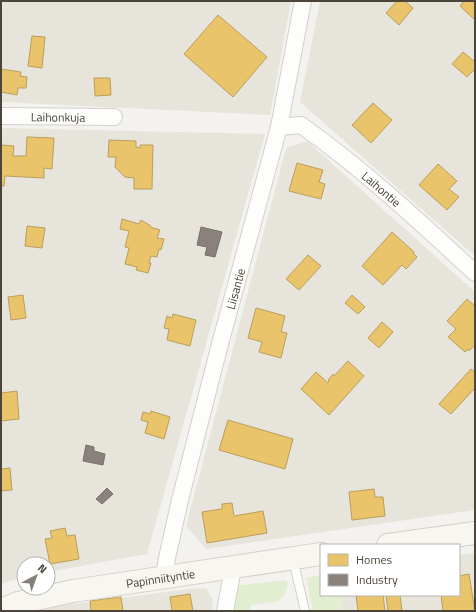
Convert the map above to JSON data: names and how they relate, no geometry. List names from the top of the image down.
{
  "streets": {
    "street": [
      "Laihonkuja",
      "Laihontie",
      "Liisantie",
      "Papinniityntie"
    ]
  },
  "crossings": [
    ["Laihontie", "Liisantie"],
    ["Liisantie", "Papinniityntie"]
  ],
  "legend": ["Homes", "Industry"],
  "north": "top right"
}
